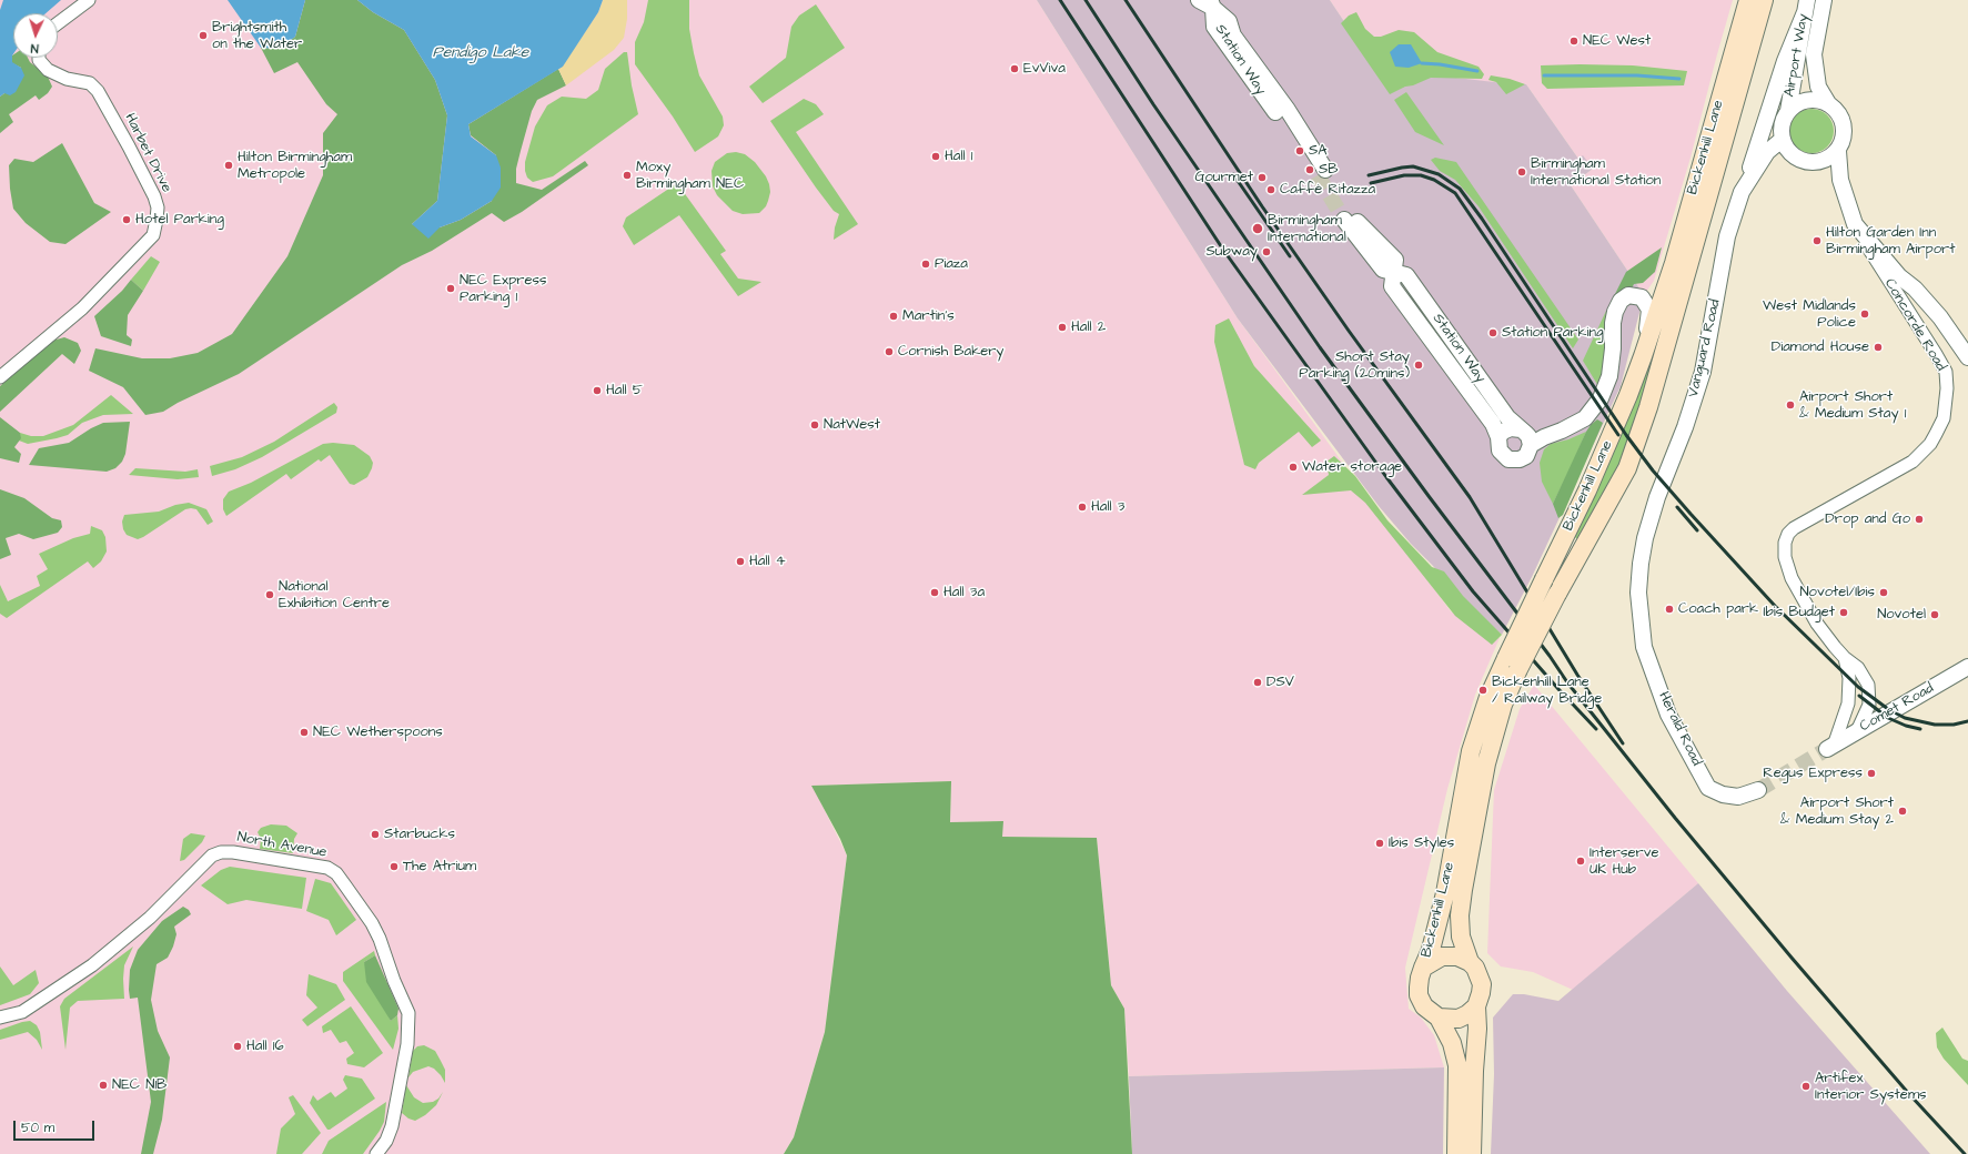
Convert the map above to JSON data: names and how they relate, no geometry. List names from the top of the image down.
{
  "streets": {
    "main road": ["Bickenhill Lane"],
    "street": [
      "Airport Way",
      "Station Way",
      "Harbet Drive",
      "Concorde Road",
      "Vanguard Road",
      "Comet Road",
      "Herald Road",
      "North Avenue"
    ]
  },
  "crossings": [
    ["Airport Way", "Concorde Road"],
    ["Airport Way", "Vanguard Road"],
    ["Concorde Road", "Vanguard Road"],
    ["Vanguard Road", "Herald Road"]
  ],
  "water": ["Pendigo Lake"],
  "places": [
    "Brightsmith on the Water",
    "NEC West",
    "EvViva",
    "SA",
    "Hall 1",
    "Hilton Birmingham Metropole",
    "SB",
    "Birmingham International Station",
    "Moxy Birmingham NEC",
    "Gourmet",
    "Caffè Ritazza",
    "Hotel Parking",
    "Birmingham International",
    "Hilton Garden Inn Birmingham Airport",
    "Subway",
    "Piaza",
    "NEC Express Parking 1",
    "West Midlands Police",
    "Martin's",
    "Hall 2",
    "Station Parking",
    "Diamond House",
    "Cornish Bakery",
    "Short Stay Parking (20mins)",
    "Hall 5",
    "Airport Short & Medium Stay 1",
    "NatWest",
    "Water storage",
    "Hall 3",
    "Drop and Go",
    "Hall 4",
    "Hall 3a",
    "Novotel/Ibis",
    "National Exhibition Centre",
    "Coach park",
    "Ibis Budget",
    "Novotel",
    "DSV",
    "Bickenhill Lane / Railway Bridge",
    "NEC Wetherspoons",
    "Regus Express",
    "Airport Short & Medium Stay 2",
    "Starbucks",
    "Ibis Styles",
    "Interserve UK Hub",
    "The Atrium",
    "Hall 16",
    "NEC N1B",
    "Artifex Interior Systems"
  ],
  "scale_bar": "50 m",
  "north": "bottom"
}
